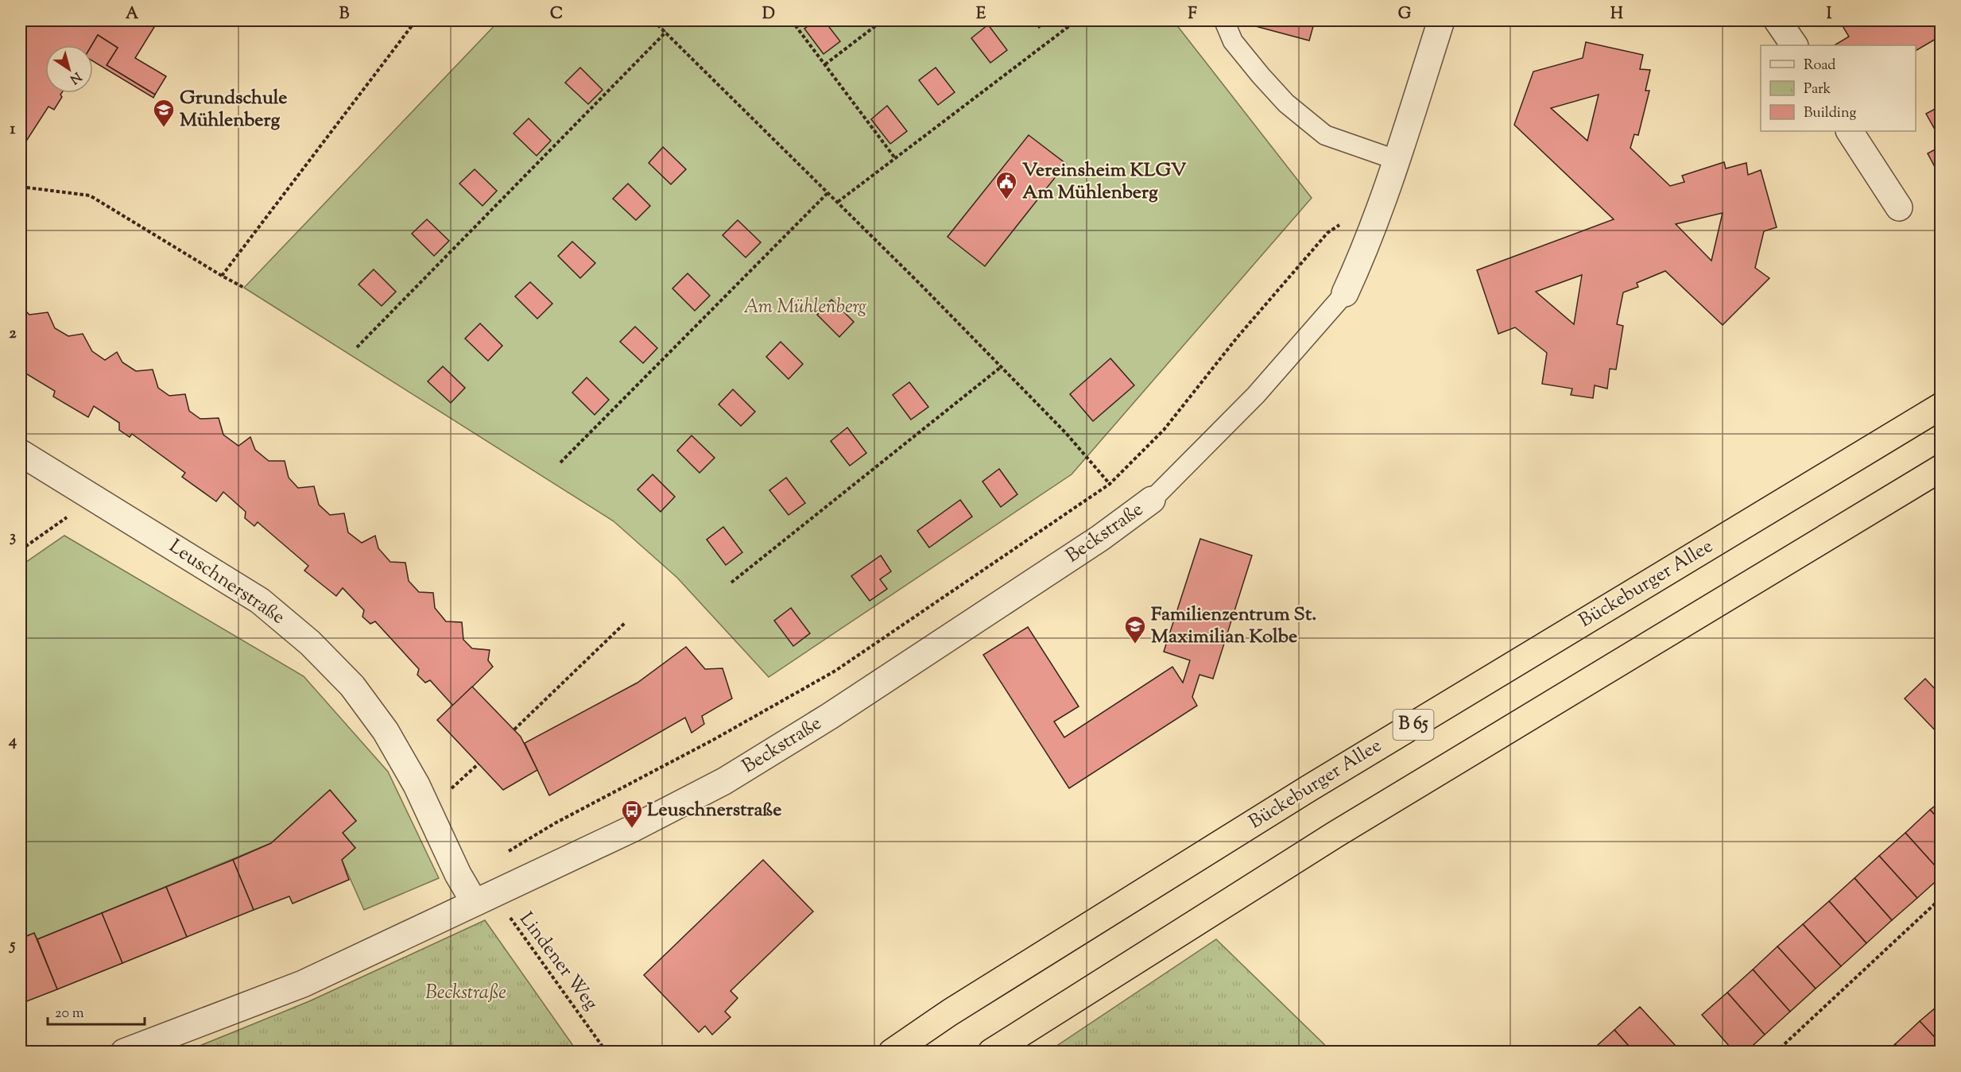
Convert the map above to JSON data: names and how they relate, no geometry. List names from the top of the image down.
{
  "streets": {
    "highway": ["Bückeburger Allee", "B 65"],
    "street": ["Beckstraße", "Leuschnerstraße"],
    "path": ["Lindener Weg"]
  },
  "crossings": [
    ["Beckstraße", "Leuschnerstraße"],
    ["Beckstraße", "Lindener Weg"],
    ["Leuschnerstraße", "Lindener Weg"]
  ],
  "parks": ["Am Mühlenberg", "Beckstraße"],
  "places": {
    "school or university": ["Grundschule Mühlenberg", "Familienzentrum St. Maximilian Kolbe"],
    "public building": ["Vereinsheim KLGV Am Mühlenberg"],
    "bus stop": ["Leuschnerstraße"]
  },
  "legend": ["Road", "Park", "Building"],
  "scale_bar": "20 m",
  "north": "bottom right",
  "grid": {
    "columns": [
      "A",
      "B",
      "C",
      "D",
      "E",
      "F",
      "G",
      "H",
      "I"
    ],
    "rows": [
      "1",
      "2",
      "3",
      "4",
      "5"
    ]
  }
}
